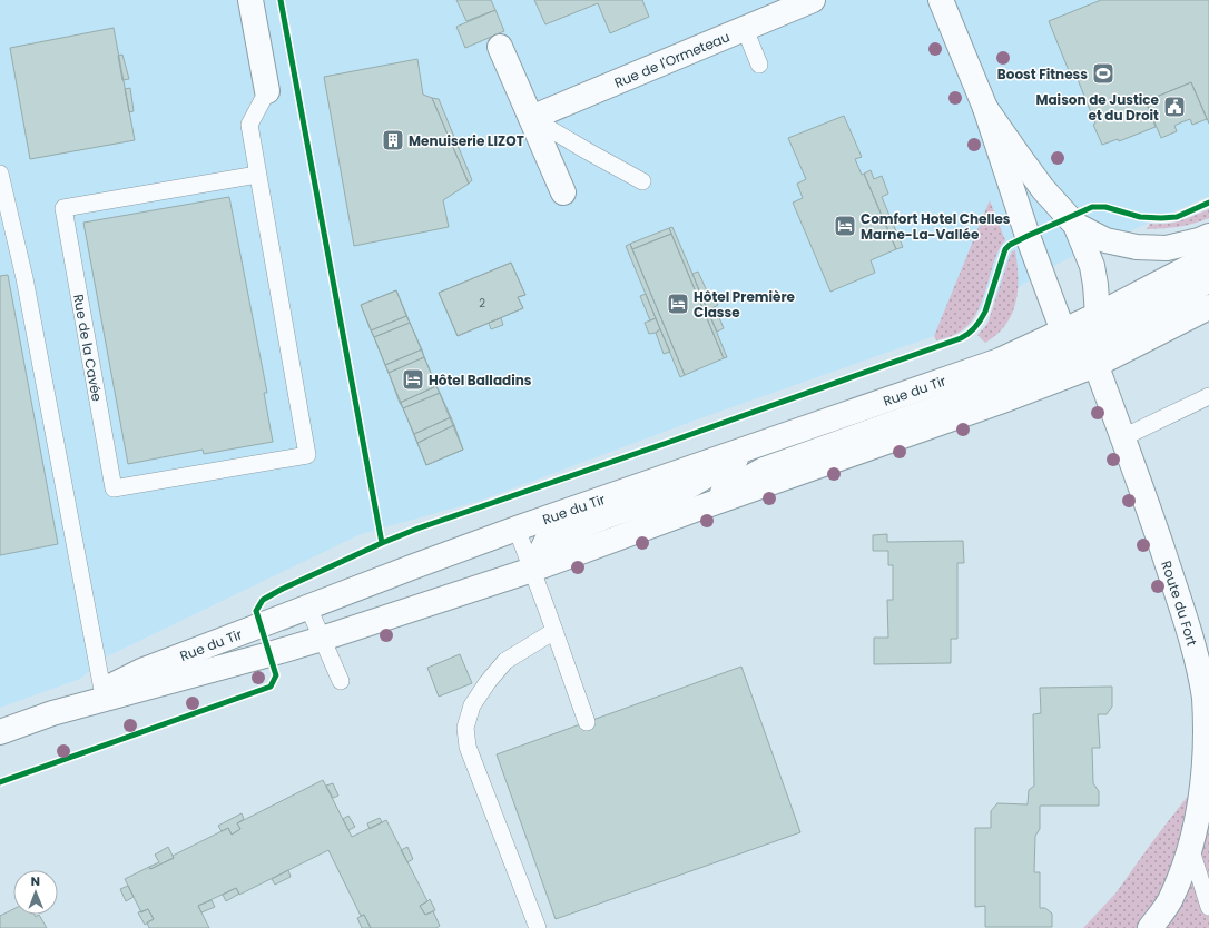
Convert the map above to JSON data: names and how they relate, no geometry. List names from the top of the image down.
{
  "streets": {
    "main road": ["Rue de l'Ormeteau", "Rue du Tir", "Route du Fort"],
    "lane": ["Rue de la Cavée"]
  },
  "crossings": [
    ["Rue du Tir", "Route du Fort"]
  ],
  "places": {
    "sports": ["Boost Fitness"],
    "public building": ["Maison de Justice et du Droit"],
    "building": ["Menuiserie LIZOT"],
    "hotel": ["Comfort Hotel Chelles Marne-La-Vallée", "Hôtel Première Classe", "Hôtel Balladins"]
  },
  "house_numbers": ["2"],
  "north": "top"
}
